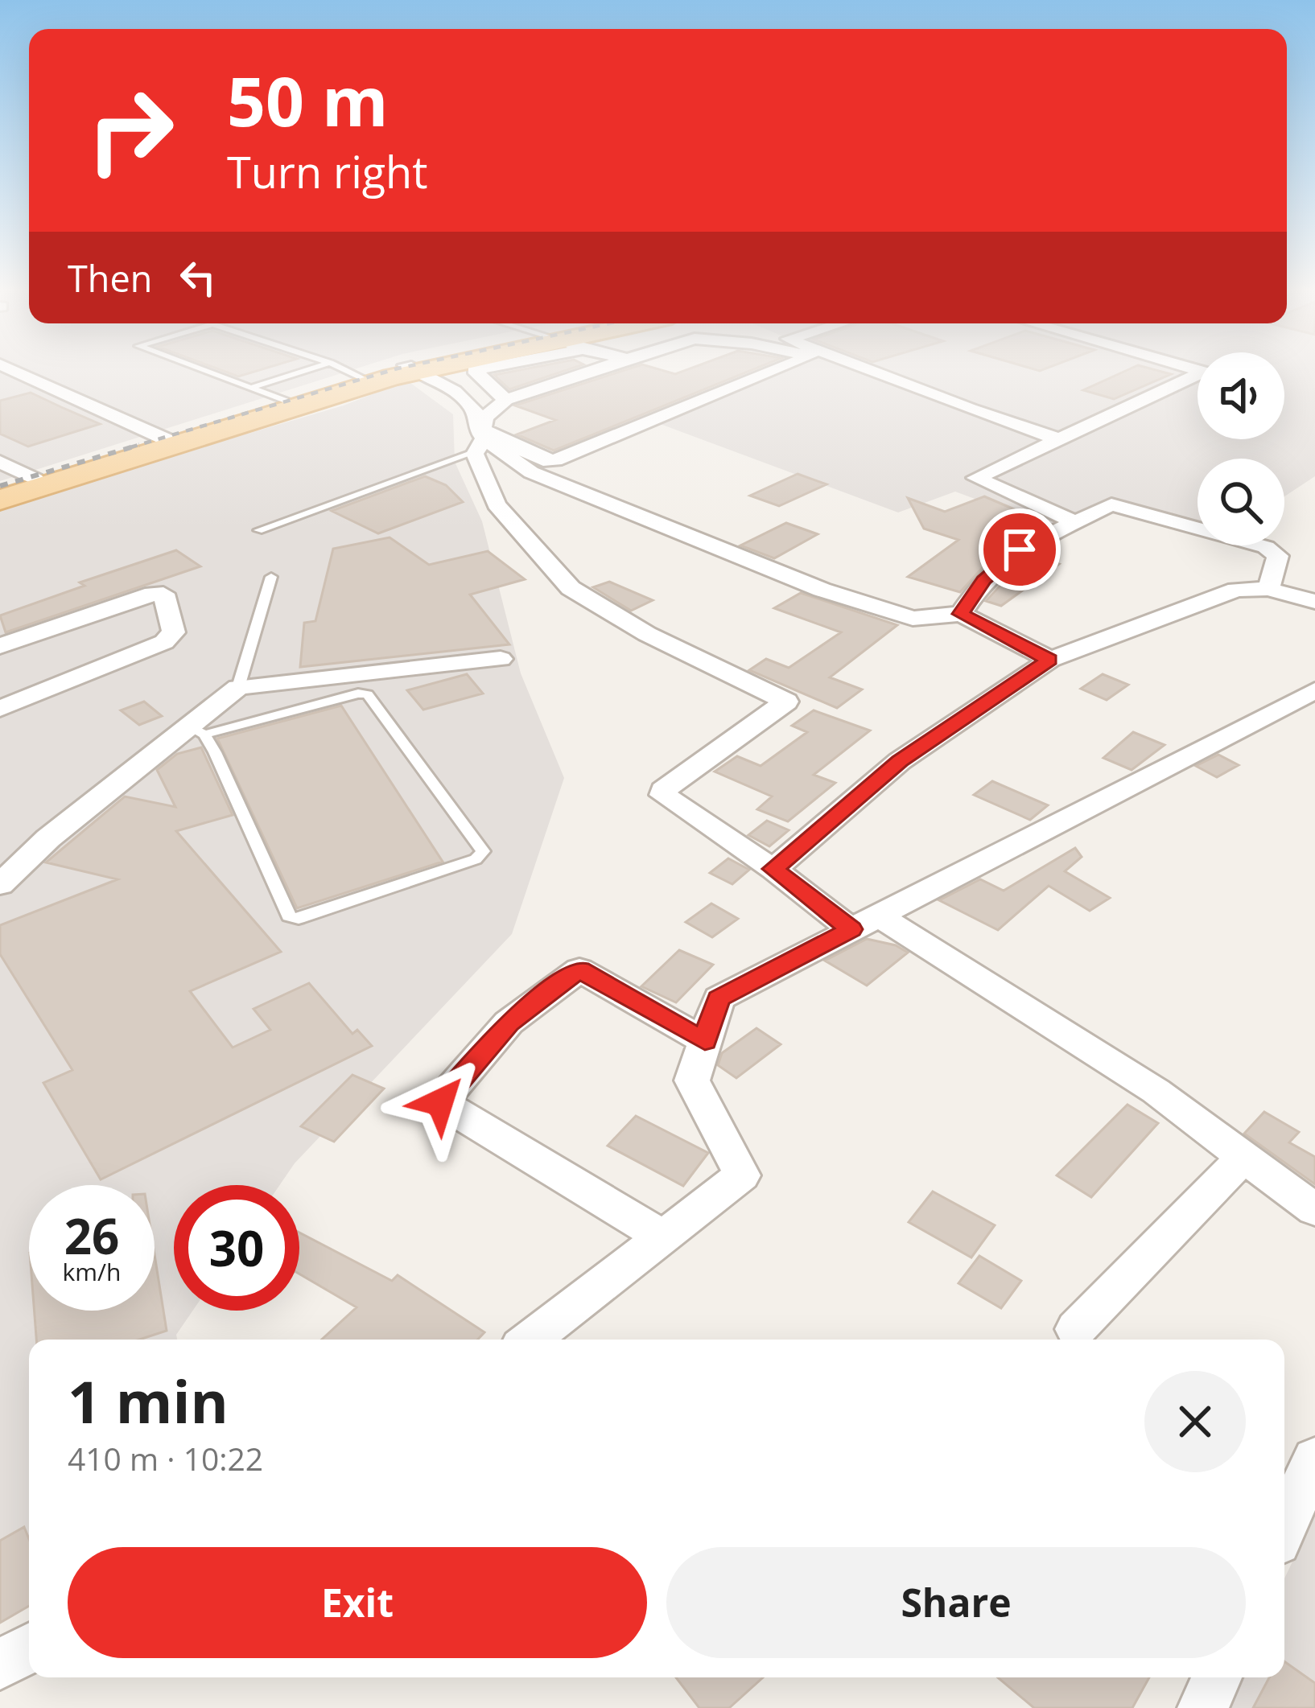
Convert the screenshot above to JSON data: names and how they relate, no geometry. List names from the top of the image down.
{
  "page": {
    "turn": ["50 m", "Turn right"],
    "then": "Then",
    "speed": "26 km/h",
    "limit": "30",
    "heading": ["1 min", "410 m · 10:22"],
    "buttons": ["Exit", "Share"]
  }
}
